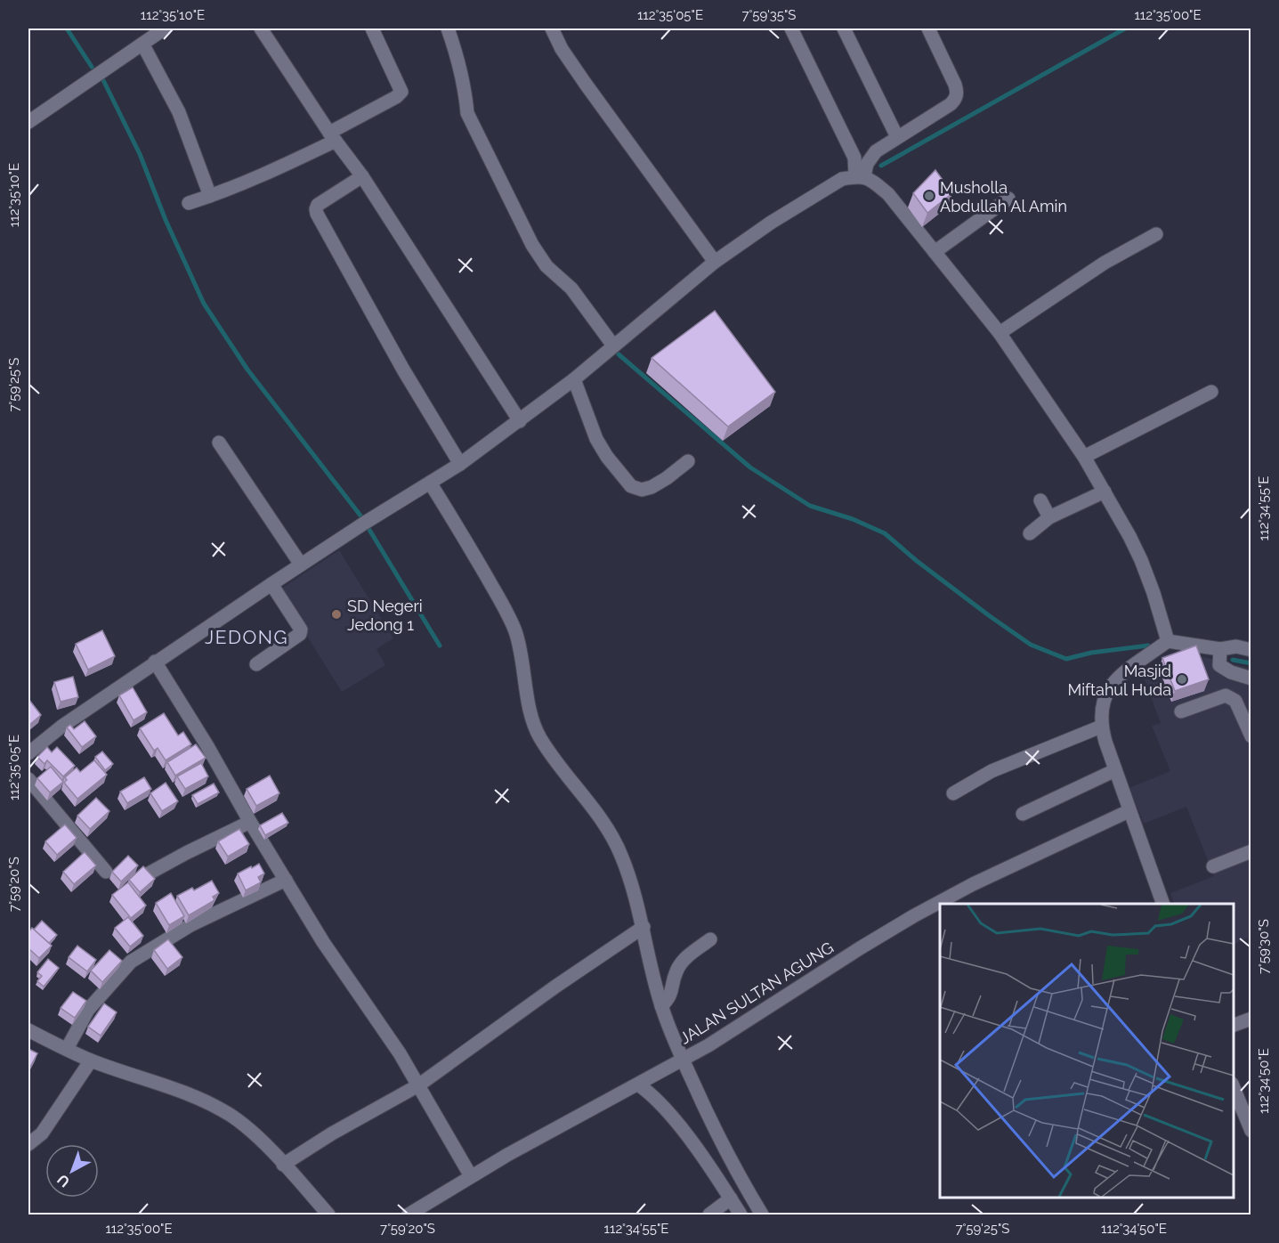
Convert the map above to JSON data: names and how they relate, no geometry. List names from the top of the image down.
{
  "streets": {
    "street": ["JALAN SULTAN AGUNG"]
  },
  "districts": ["JEDONG"],
  "places": ["Musholla Abdullah Al Amin", "SD Negeri Jedong 1", "Masjid Miftahul Huda"],
  "north": "bottom left",
  "coordinates": [
    "112°35'10\"E",
    "112°35'05\"E",
    "7°59'35\"S",
    "112°35'00\"E",
    "7°59'25\"S",
    "112°34'55\"E",
    "7°59'20\"S",
    "7°59'30\"S",
    "112°34'50\"E"
  ]
}
